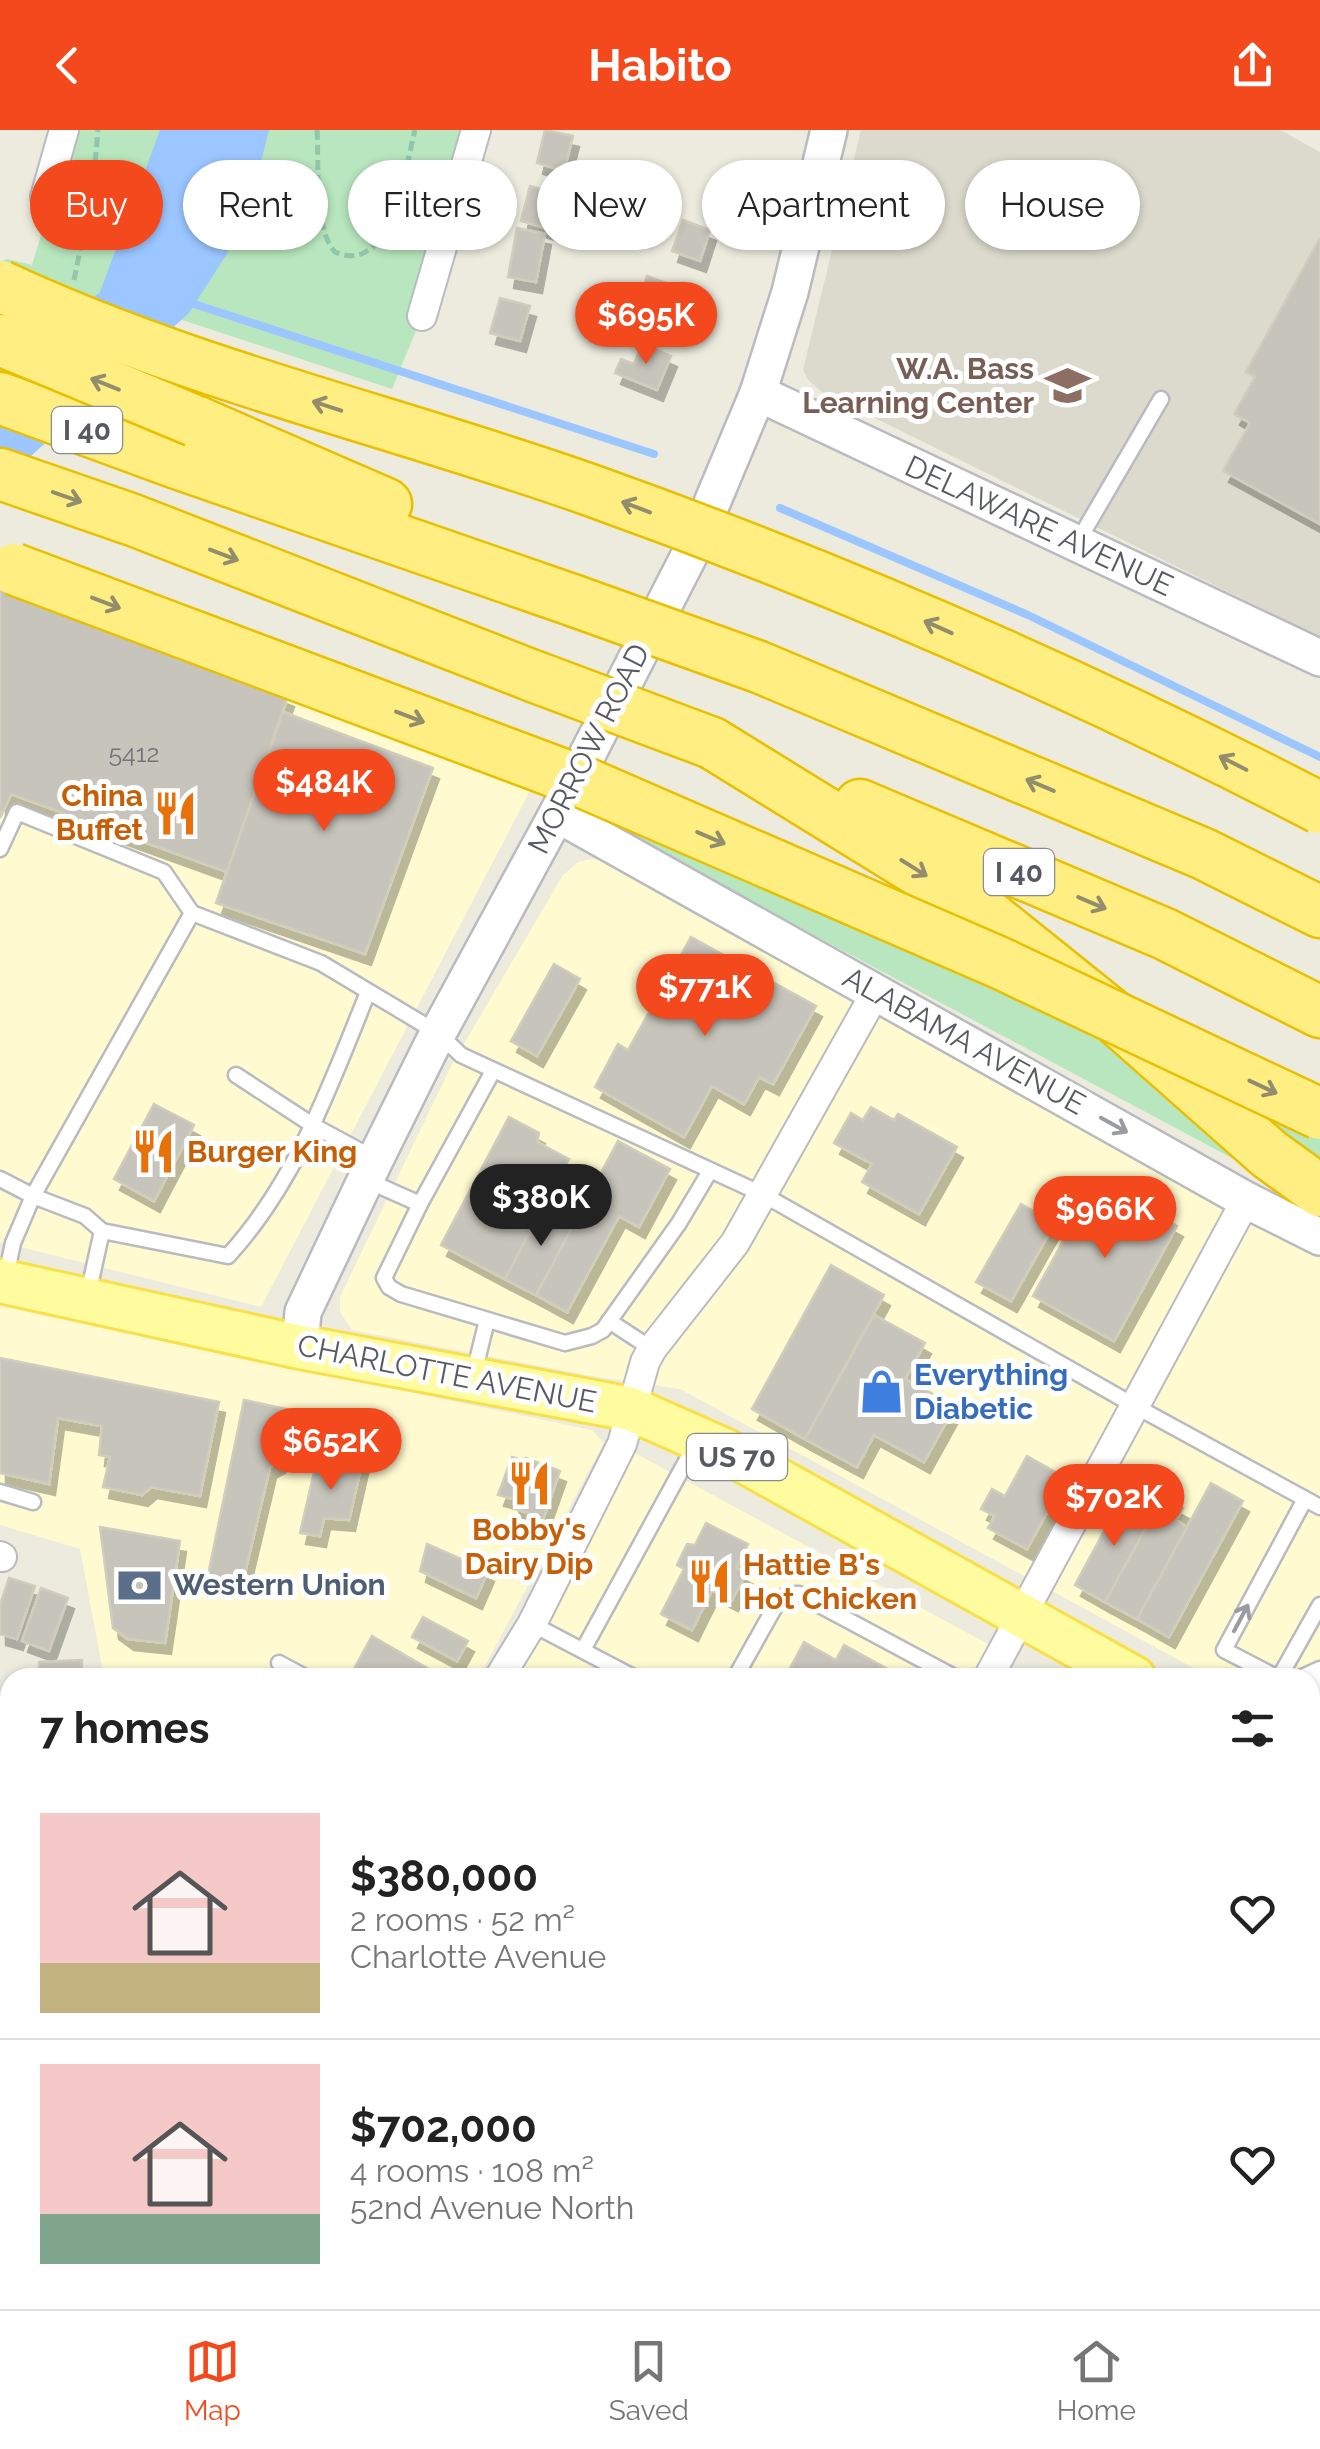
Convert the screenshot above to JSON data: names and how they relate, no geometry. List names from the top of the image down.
{
  "streets": {
    "highway": ["I 40"],
    "main road": ["CHARLOTTE AVENUE", "US 70"],
    "street": ["DELAWARE AVENUE", "MORROW ROAD", "ALABAMA AVENUE"]
  },
  "crossings": [
    ["DELAWARE AVENUE", "MORROW ROAD"],
    ["MORROW ROAD", "ALABAMA AVENUE"],
    ["MORROW ROAD", "CHARLOTTE AVENUE"]
  ],
  "one_way": ["ALABAMA AVENUE"],
  "places": {
    "school or university": ["W.A. Bass Learning Center"],
    "restaurant": [
      "China Buffet",
      "Burger King",
      "Bobby's Dairy Dip",
      "Hattie B's Hot Chicken"
    ],
    "shop": ["Everything Diabetic"],
    "bank": ["Western Union"]
  },
  "house_numbers": ["5412"],
  "page": {
    "header": "Habito",
    "chip": [
      "Buy",
      "Rent",
      "Filters",
      "New",
      "Apartment",
      "House"
    ],
    "price": [
      "$695K",
      "$484K",
      "$771K",
      "$380K",
      "$966K",
      "$652K",
      "$702K"
    ],
    "heading": "7 homes",
    "list": [
      {
        "name": "$380,000",
        "note": "2 rooms · 52 m² · Charlotte Avenue"
      },
      {
        "name": "$702,000",
        "note": "4 rooms · 108 m² · 52nd Avenue North"
      }
    ],
    "tabs": ["Map", "Saved", "Home"]
  }
}
